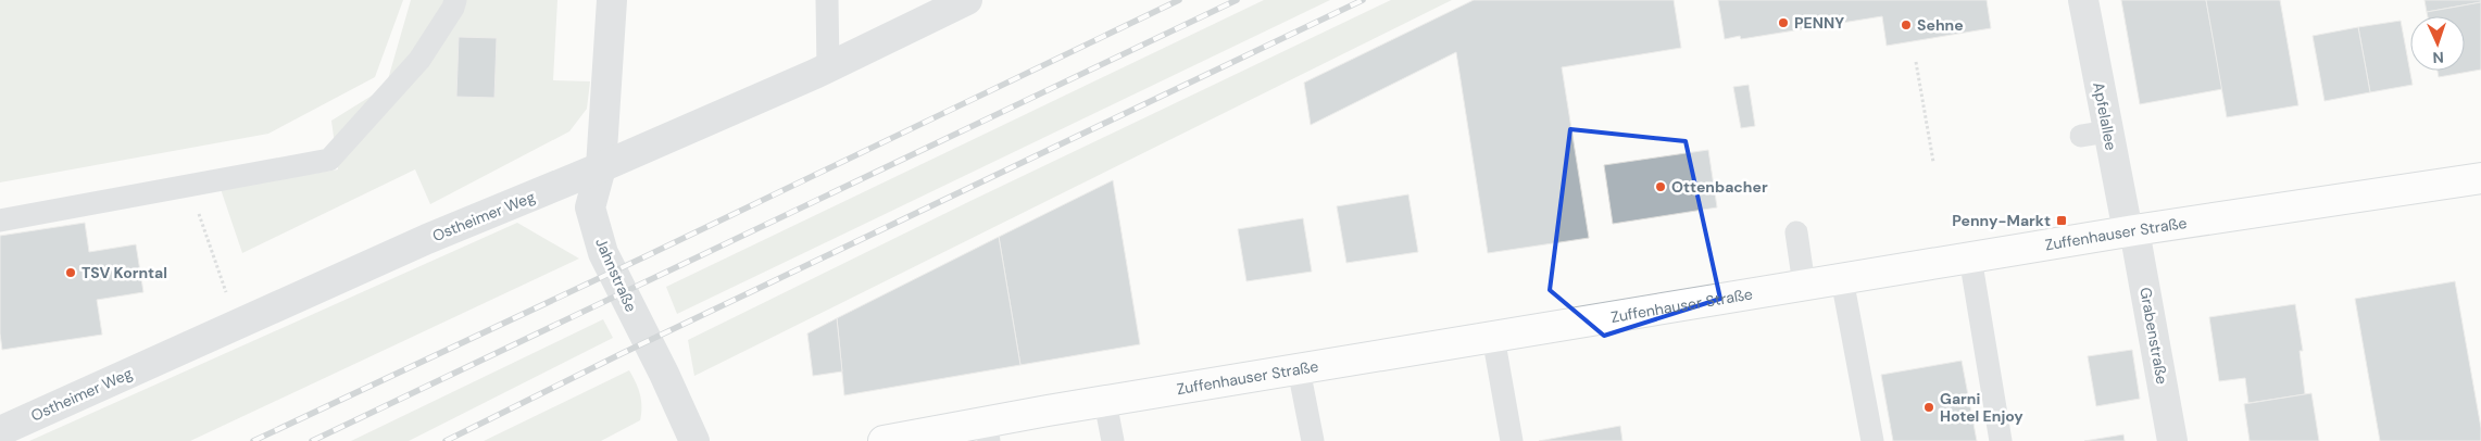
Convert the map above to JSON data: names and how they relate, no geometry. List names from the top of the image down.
{
  "streets": {
    "main road": ["Zuffenhauser Straße"],
    "street": [
      "Apfelallee",
      "Ostheimer Weg",
      "Jahnstraße",
      "Grabenstraße"
    ]
  },
  "crossings": [
    ["Apfelallee", "Zuffenhauser Straße"],
    ["Apfelallee", "Grabenstraße"],
    ["Ostheimer Weg", "Jahnstraße"],
    ["Zuffenhauser Straße", "Grabenstraße"]
  ],
  "places": {
    "other": [
      "PENNY",
      "Sehne",
      "Ottenbacher",
      "TSV Korntal",
      "Garni Hotel Enjoy"
    ],
    "transit": ["Penny-Markt"]
  },
  "north": "bottom"
}
